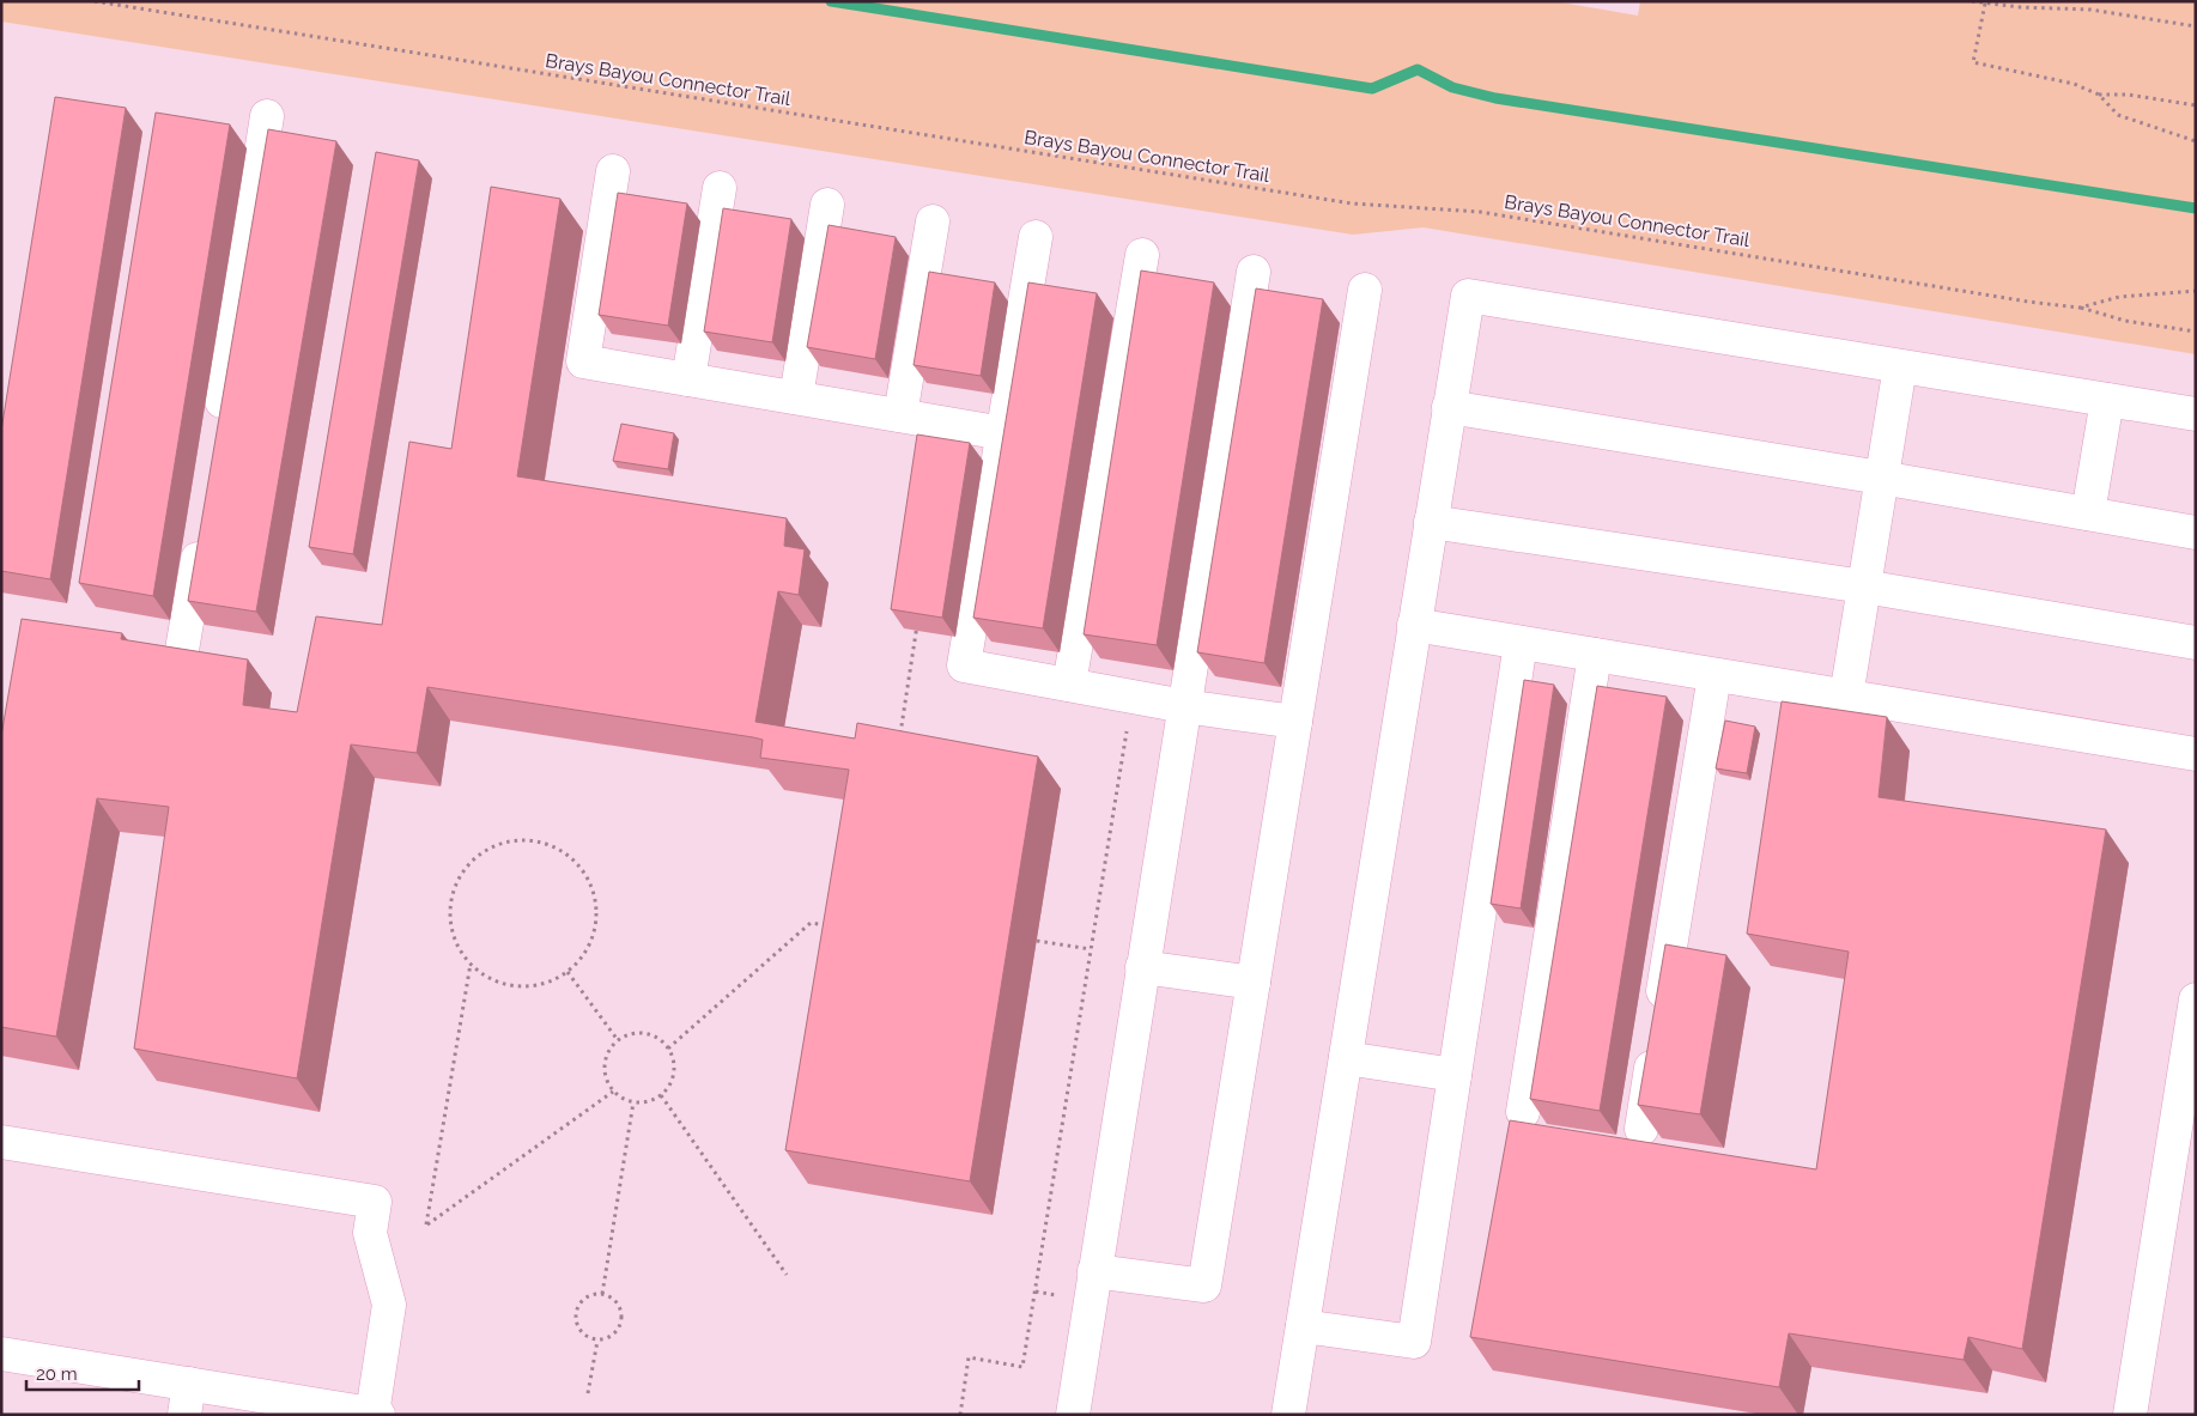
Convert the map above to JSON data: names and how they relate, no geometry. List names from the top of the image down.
{
  "streets": {
    "path": ["Brays Bayou Connector Trail"]
  },
  "scale_bar": "20 m"
}
